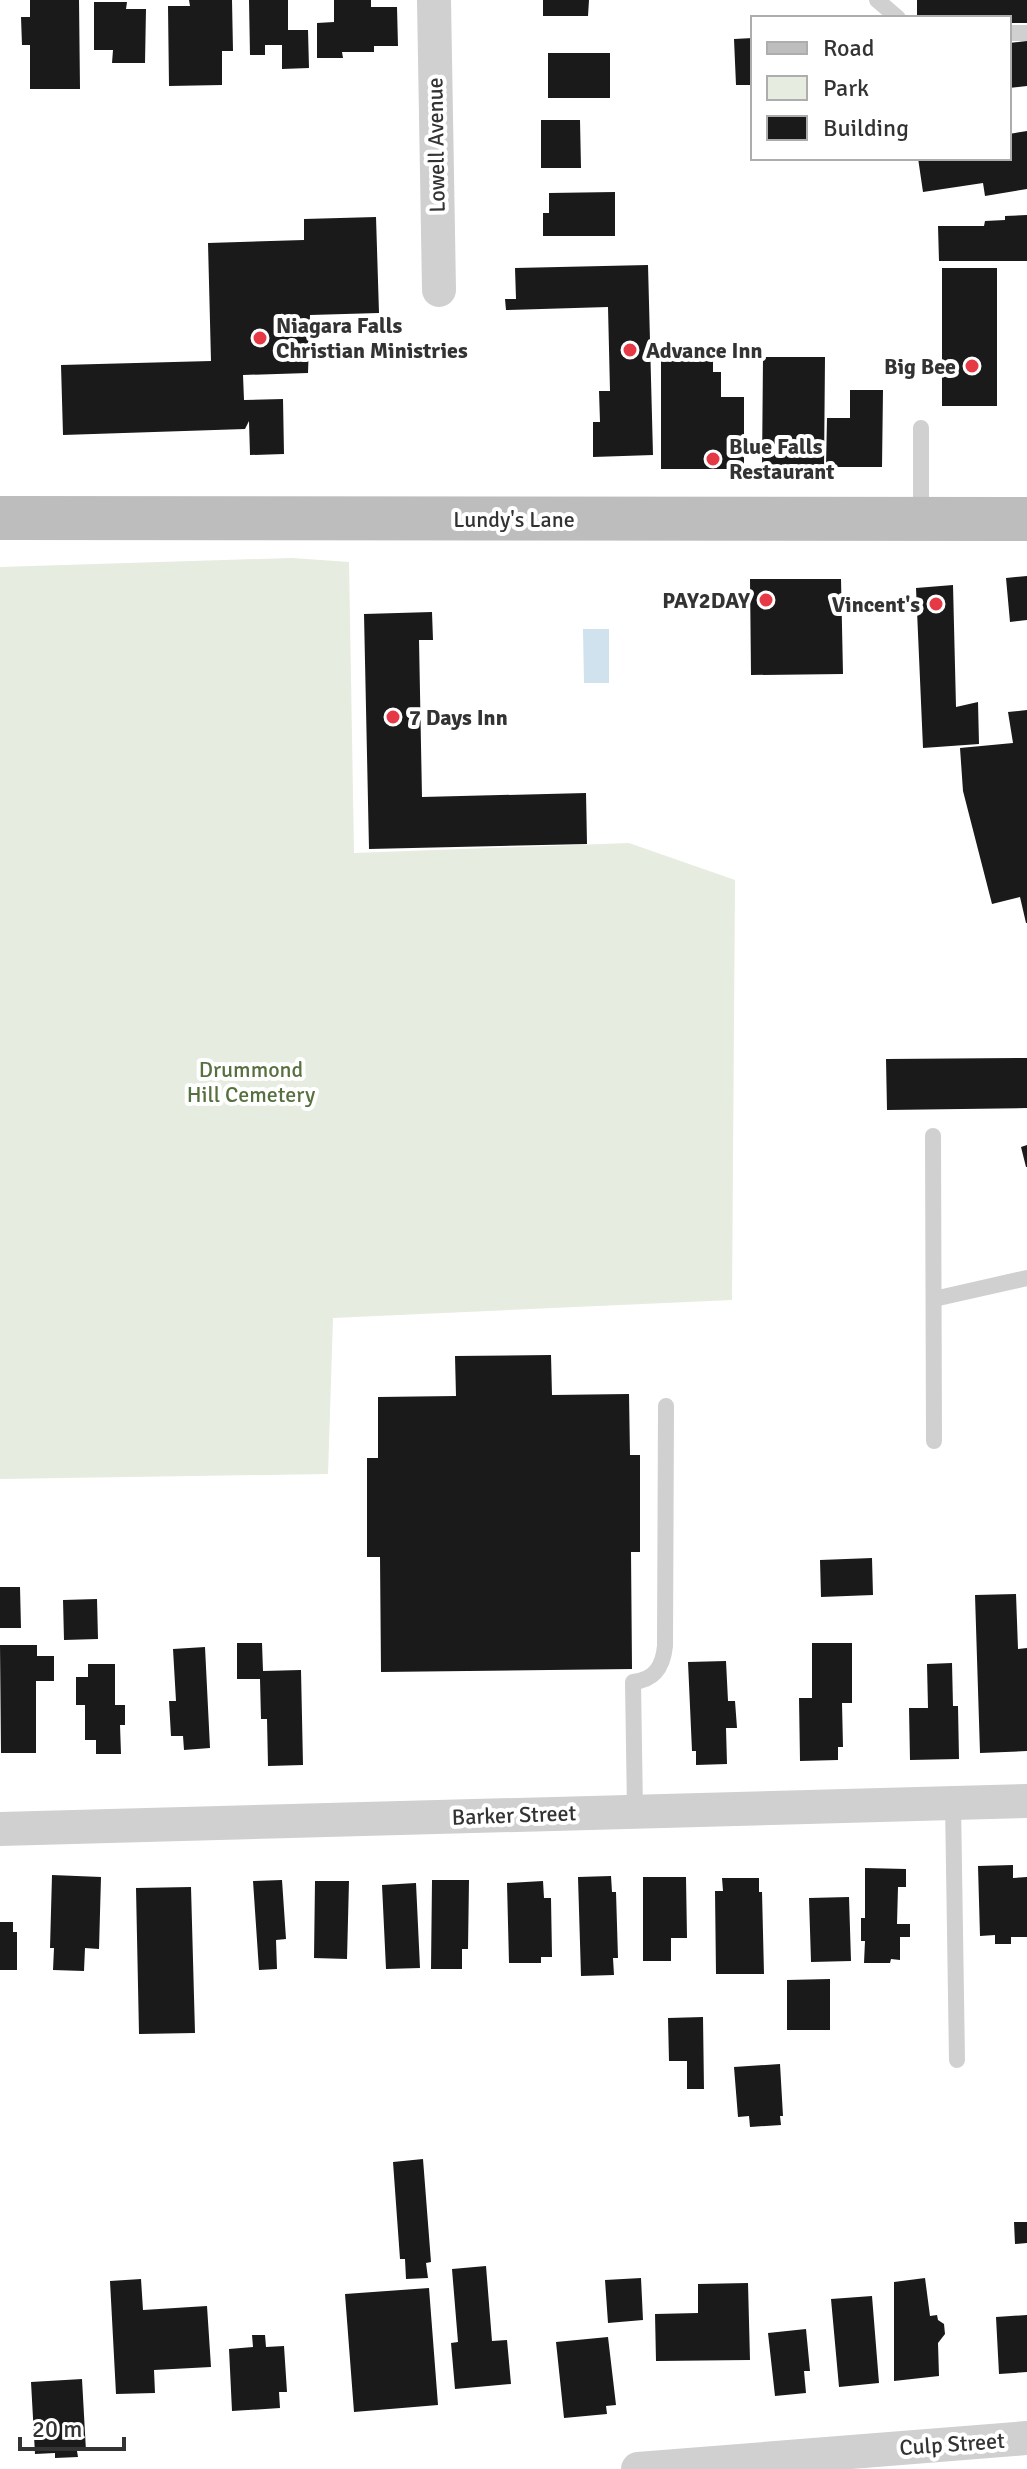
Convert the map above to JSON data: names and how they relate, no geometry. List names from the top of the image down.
{
  "streets": {
    "main road": ["Lundy's Lane"],
    "street": ["Lowell Avenue", "Barker Street", "Culp Street"]
  },
  "parks": ["Drummond Hill Cemetery"],
  "places": [
    "Niagara Falls Christian Ministries",
    "Advance Inn",
    "Big Bee",
    "Blue Falls Restaurant",
    "PAY2DAY",
    "Vincent's",
    "7 Days Inn"
  ],
  "legend": ["Road", "Park", "Building"],
  "scale_bar": "20 m"
}
